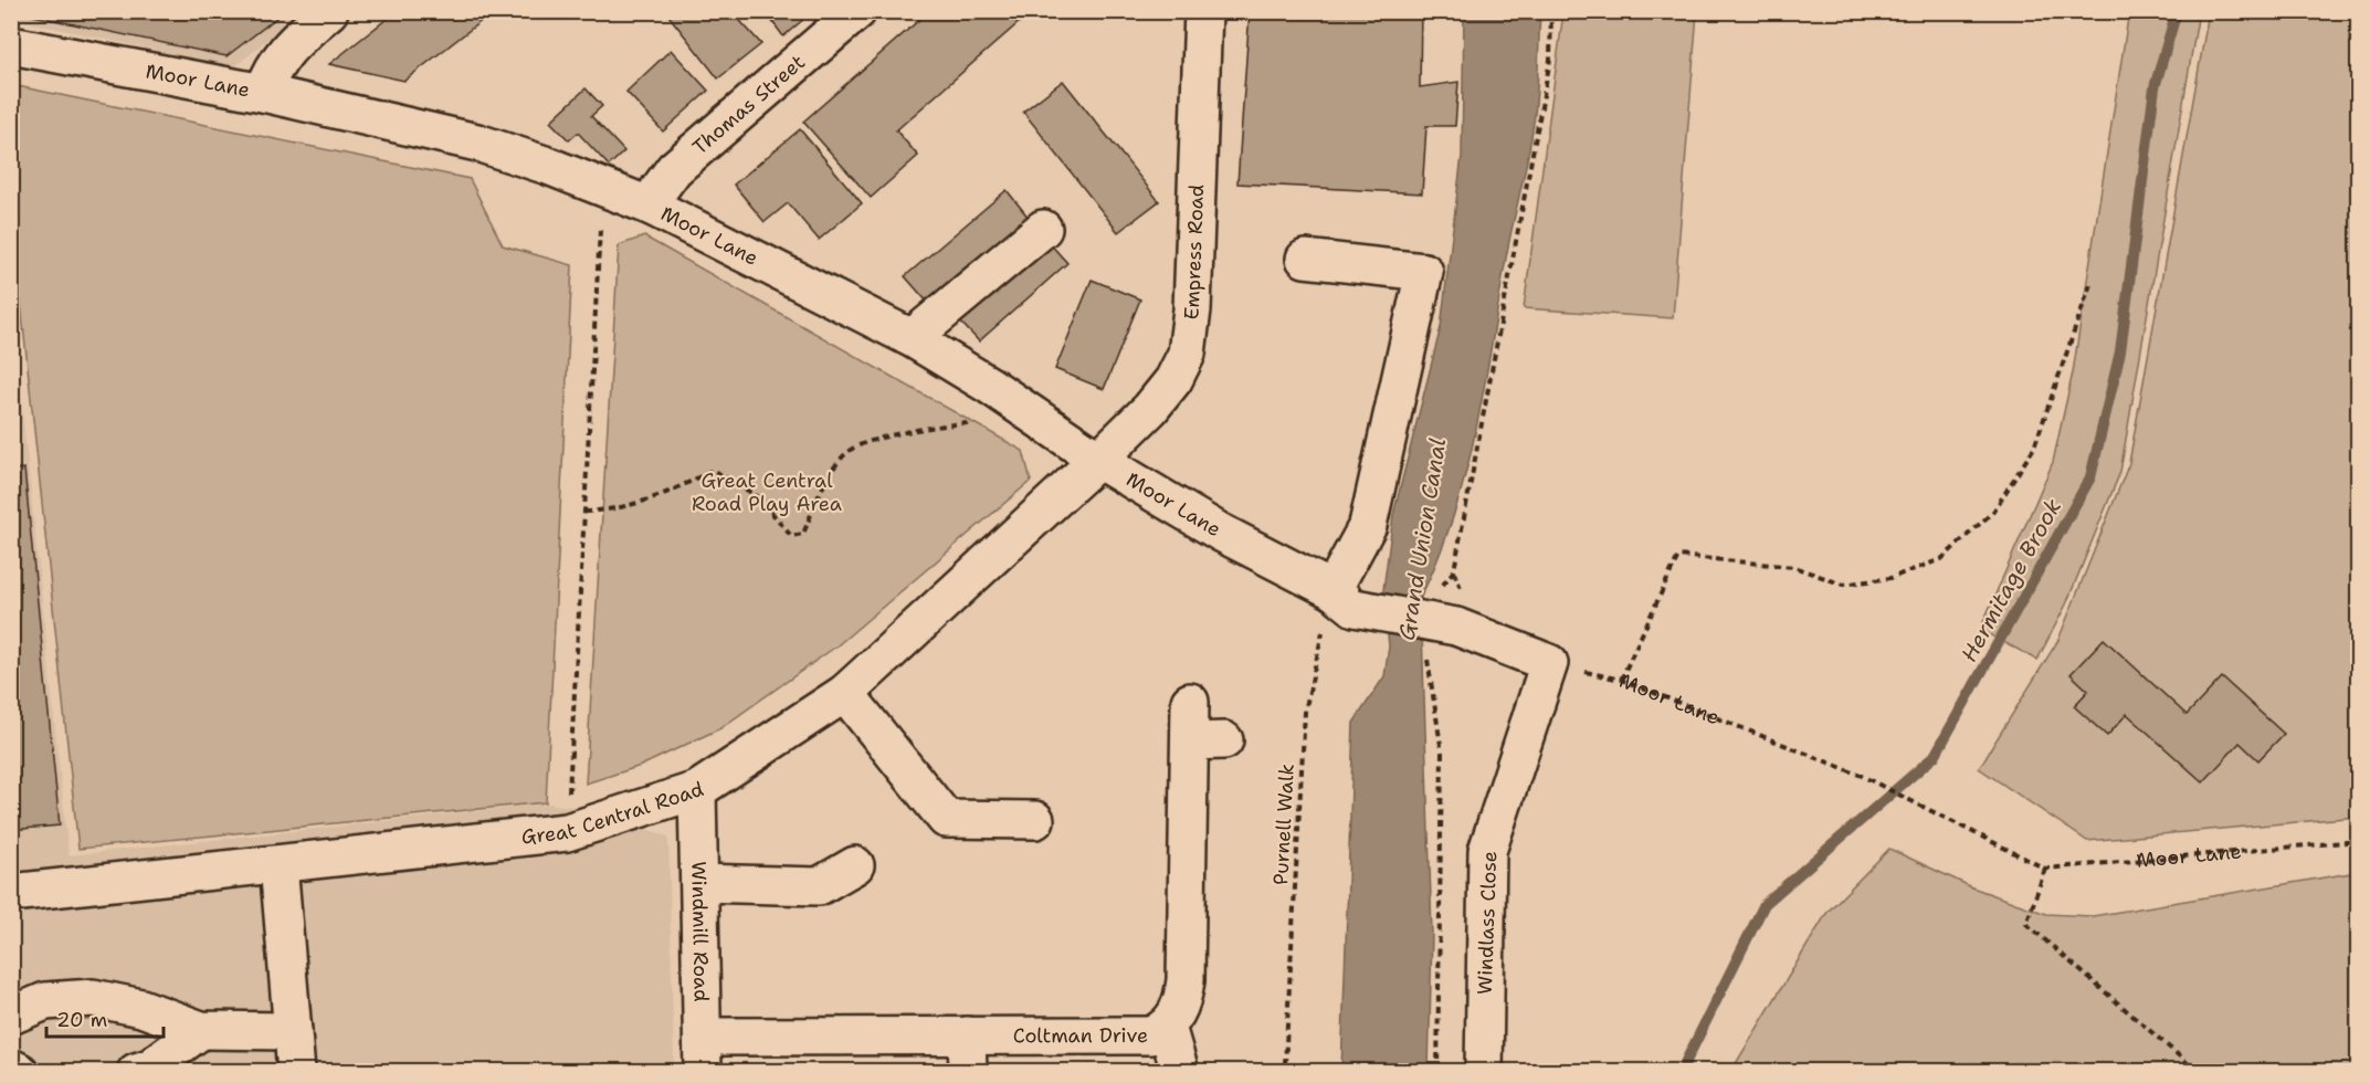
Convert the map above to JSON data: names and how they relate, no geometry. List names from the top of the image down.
{
  "streets": {
    "street": [
      "Moor Lane",
      "Thomas Street",
      "Empress Road",
      "Great Central Road",
      "Windlass Close",
      "Windmill Road",
      "Coltman Drive"
    ],
    "path": ["Purnell Walk"]
  },
  "crossings": [
    ["Moor Lane", "Thomas Street"],
    ["Moor Lane", "Empress Road"],
    ["Moor Lane", "Great Central Road"],
    ["Moor Lane", "Purnell Walk"],
    ["Moor Lane", "Windlass Close"],
    ["Empress Road", "Great Central Road"],
    ["Great Central Road", "Windmill Road"],
    ["Windmill Road", "Coltman Drive"]
  ],
  "water": ["Grand Union Canal", "Hermitage Brook"],
  "parks": ["Great Central Road Play Area"],
  "scale_bar": "20 m"
}
